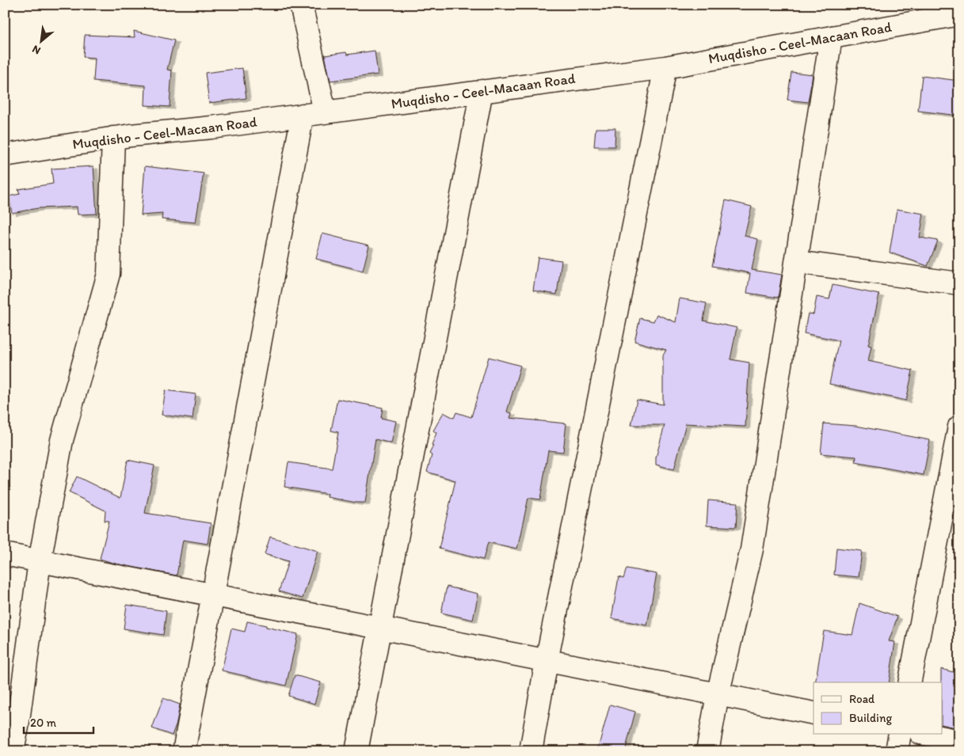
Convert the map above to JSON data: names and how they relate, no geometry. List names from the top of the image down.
{
  "streets": {
    "street": ["Muqdisho - Ceel-Macaan Road"]
  },
  "legend": ["Road", "Building"],
  "scale_bar": "20 m",
  "north": "bottom left"
}
